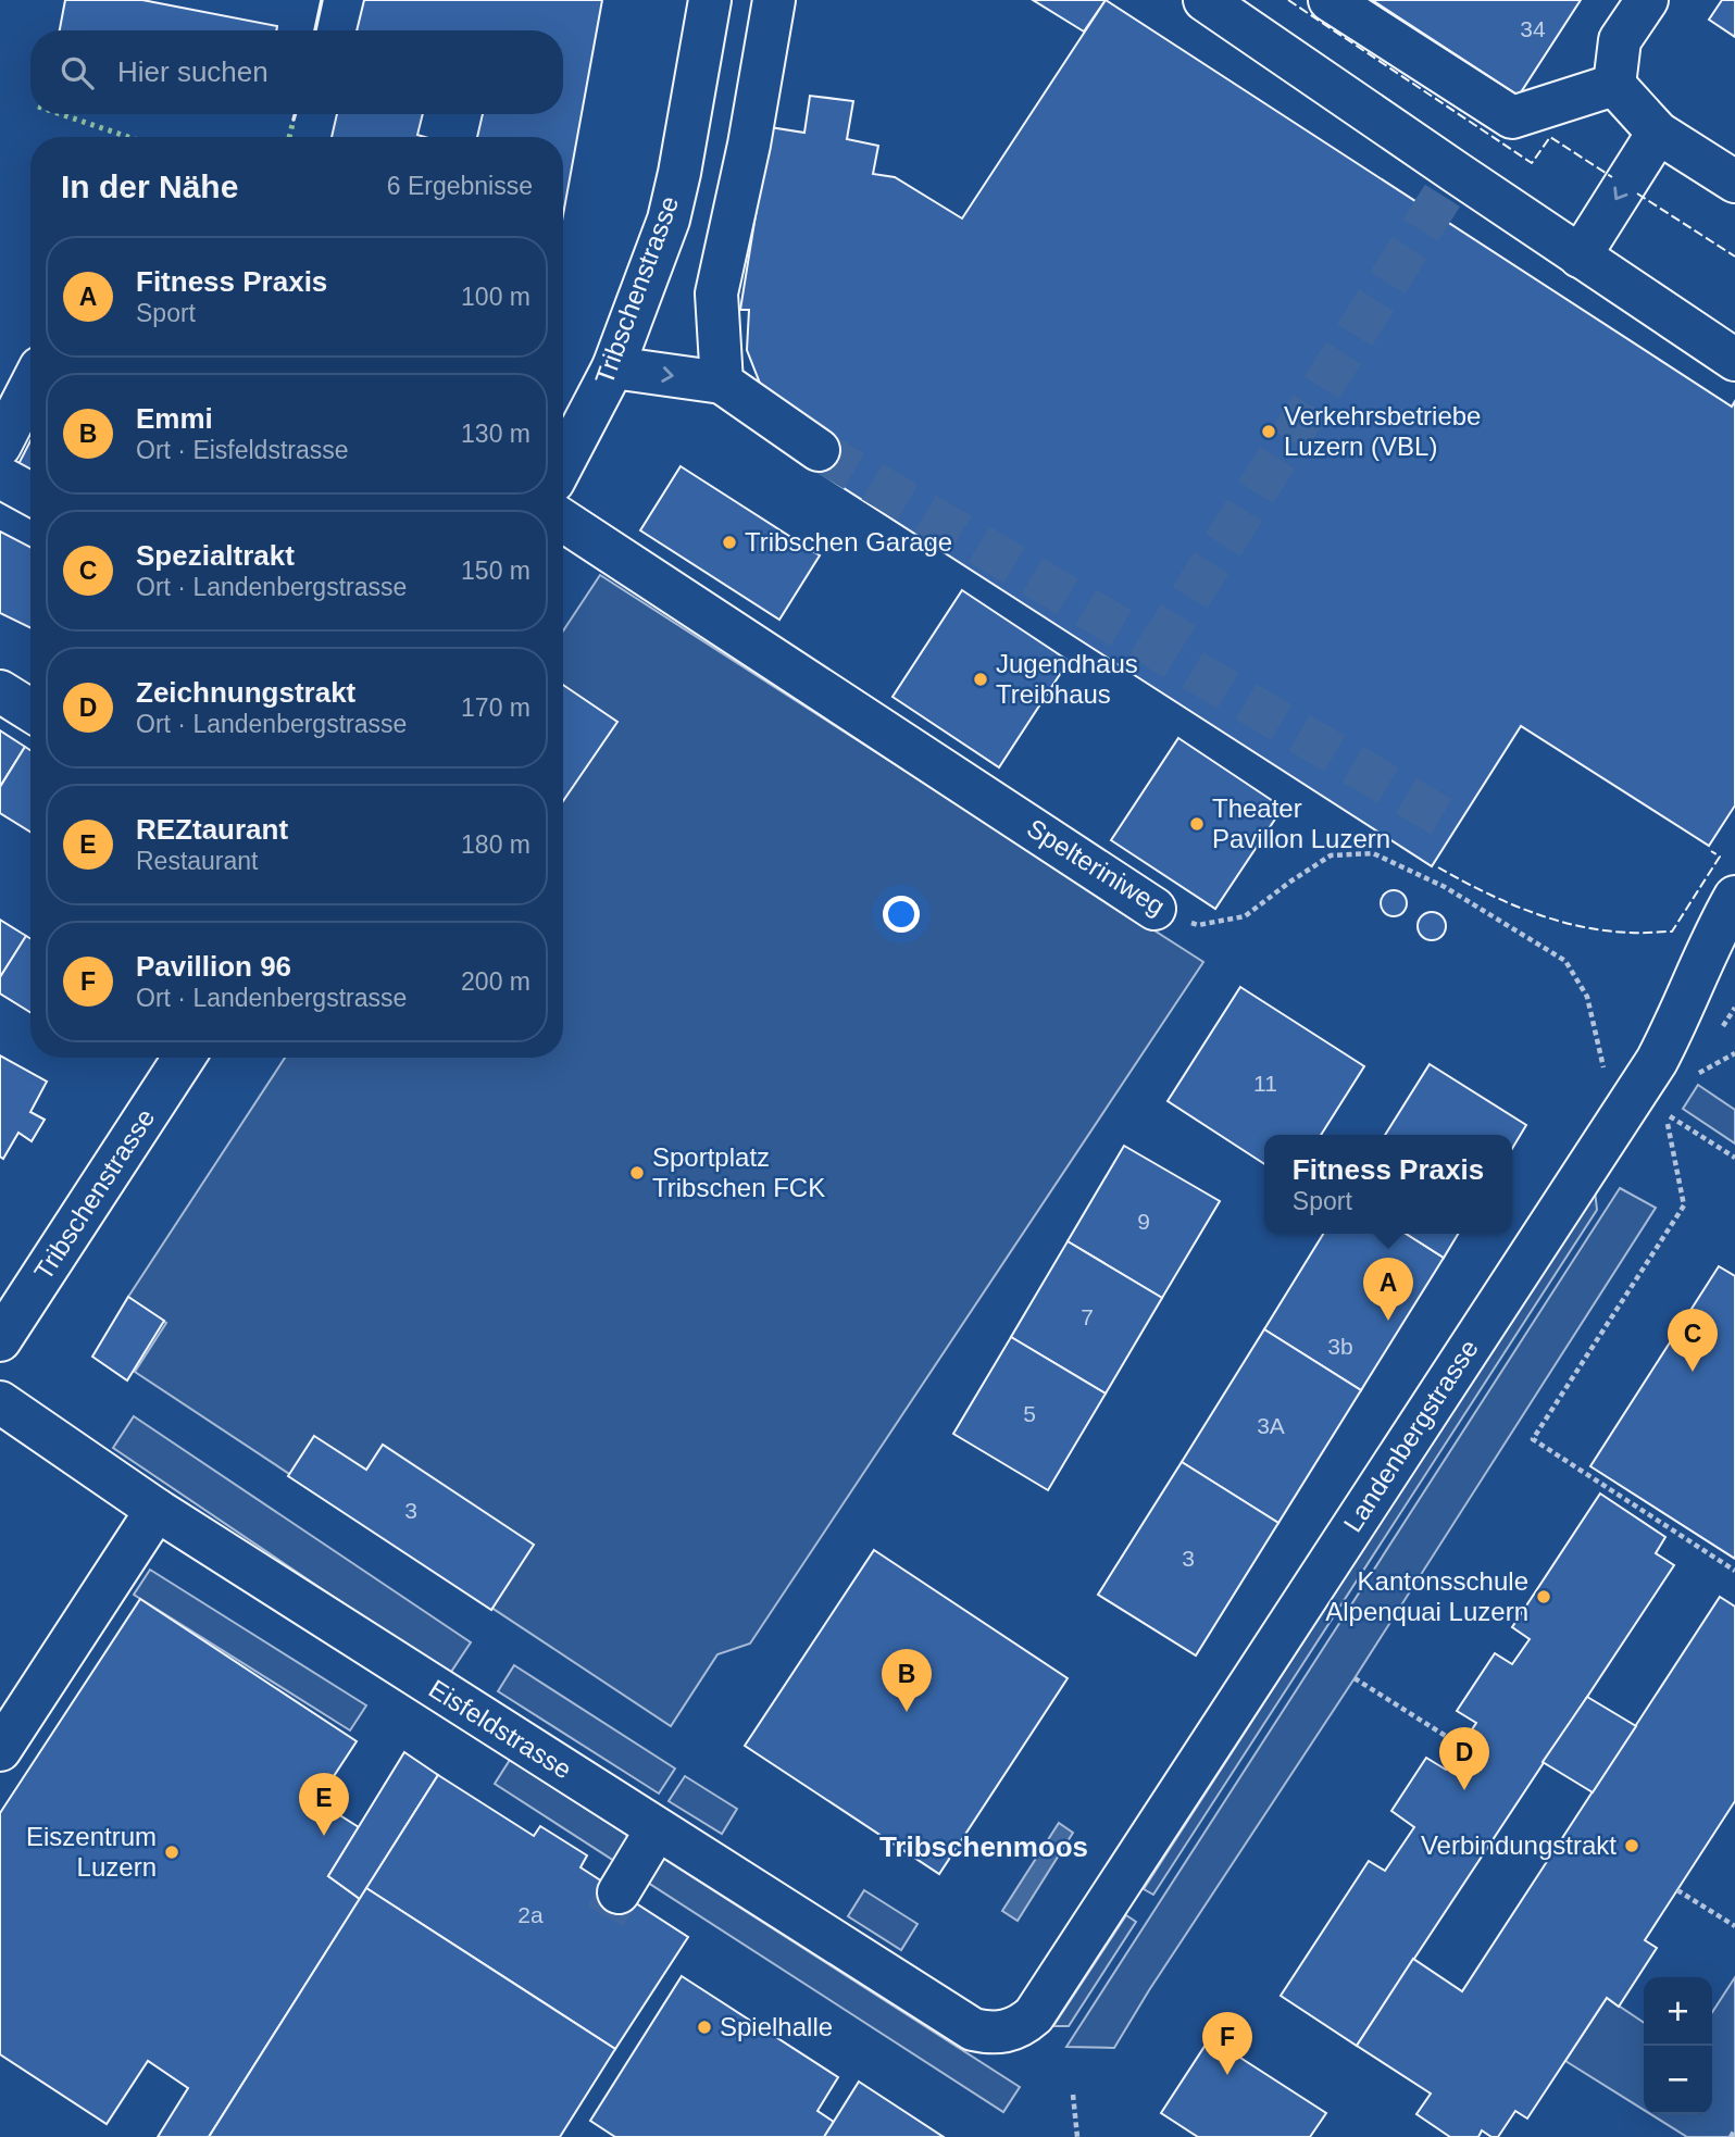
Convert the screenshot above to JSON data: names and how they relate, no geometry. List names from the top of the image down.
{
  "streets": {
    "street": [
      "Tribschenstrasse",
      "Spelteriniweg",
      "Landenbergstrasse",
      "Eisfeldstrasse"
    ]
  },
  "crossings": [
    ["Spelteriniweg", "Landenbergstrasse"],
    ["Landenbergstrasse", "Eisfeldstrasse"]
  ],
  "districts": ["Tribschenmoos"],
  "places": [
    "Verkehrsbetriebe Luzern (VBL)",
    "Tribschen Garage",
    "Jugendhaus Treibhaus",
    "Theater Pavillon Luzern",
    "Sportplatz Tribschen FCK",
    "Kantonsschule Alpenquai Luzern",
    "Verbindungstrakt",
    "Eiszentrum Luzern",
    "Spielhalle"
  ],
  "house_numbers": [
    "34",
    "11",
    "9",
    "7",
    "3b",
    "5",
    "3A",
    "3",
    "3",
    "2a"
  ],
  "page": {
    "search": "Hier suchen",
    "heading": ["In der Nähe", "6 Ergebnisse"],
    "list": [
      {
        "mark": "A",
        "name": "Fitness Praxis",
        "note": "Sport",
        "value": "100 m"
      },
      {
        "mark": "B",
        "name": "Emmi",
        "note": "Ort · Eisfeldstrasse",
        "value": "130 m"
      },
      {
        "mark": "C",
        "name": "Spezialtrakt",
        "note": "Ort · Landenbergstrasse",
        "value": "150 m"
      },
      {
        "mark": "D",
        "name": "Zeichnungstrakt",
        "note": "Ort · Landenbergstrasse",
        "value": "170 m"
      },
      {
        "mark": "E",
        "name": "REZtaurant",
        "note": "Restaurant",
        "value": "180 m"
      },
      {
        "mark": "F",
        "name": "Pavillion 96",
        "note": "Ort · Landenbergstrasse",
        "value": "200 m"
      }
    ],
    "popup": ["Fitness Praxis", "Sport"],
    "pins": [
      "A",
      "C",
      "B",
      "D",
      "E",
      "F"
    ],
    "map_buttons": ["+", "−"]
  }
}
